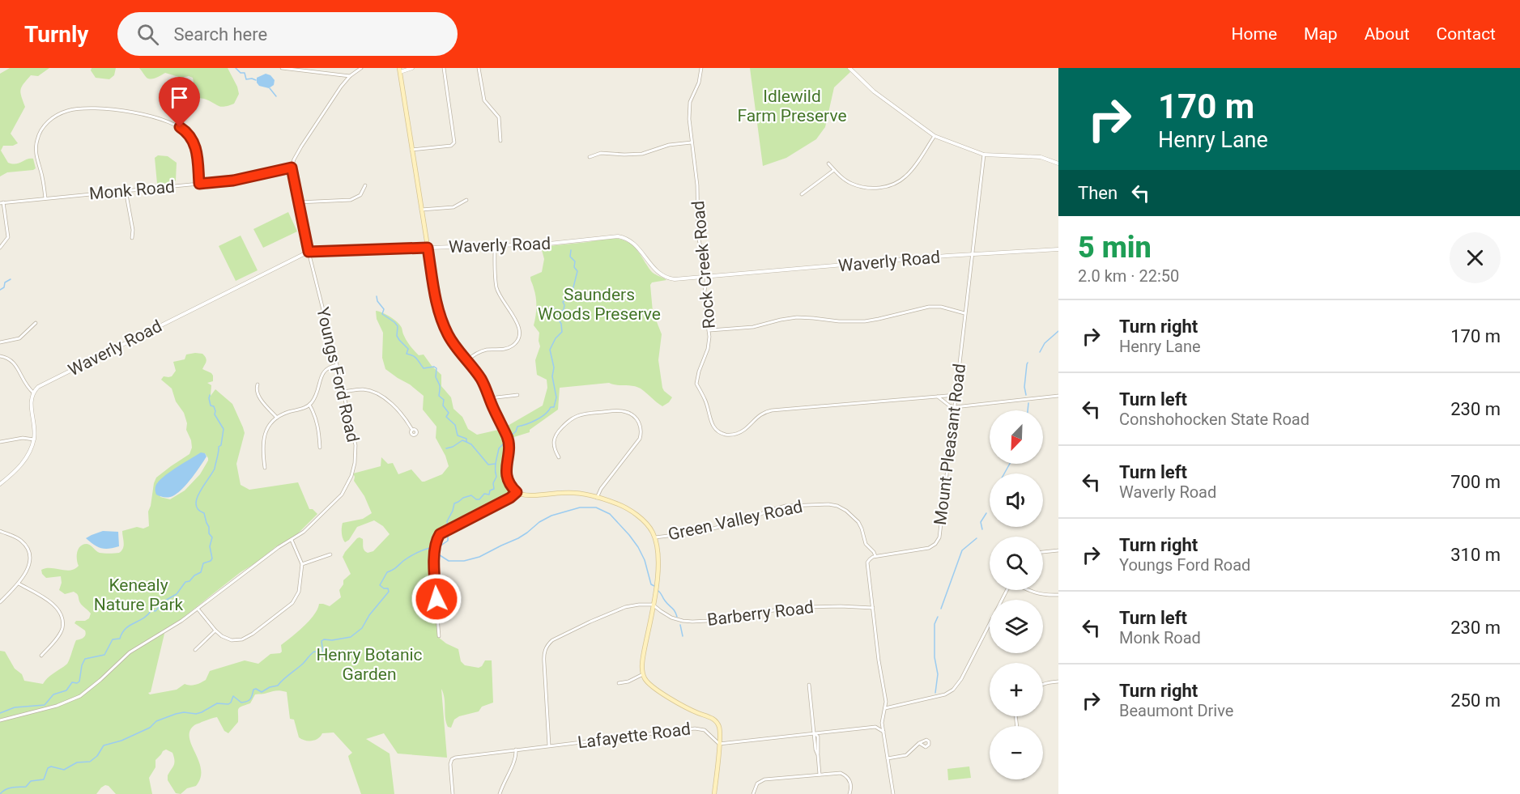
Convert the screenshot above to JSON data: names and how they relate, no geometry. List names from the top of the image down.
{
  "streets": {
    "street": [
      "Monk Road",
      "Waverly Road",
      "Rock Creek Road",
      "Youngs Ford Road",
      "Mount Pleasant Road",
      "Green Valley Road",
      "Barberry Road",
      "Lafayette Road"
    ]
  },
  "crossings": [
    ["Monk Road", "Youngs Ford Road"],
    ["Waverly Road", "Rock Creek Road"],
    ["Waverly Road", "Youngs Ford Road"],
    ["Waverly Road", "Mount Pleasant Road"],
    ["Rock Creek Road", "Mount Pleasant Road"],
    ["Mount Pleasant Road", "Green Valley Road"]
  ],
  "parks": [
    "Idlewild Farm Preserve",
    "Saunders Woods Preserve",
    "Kenealy Nature Park",
    "Henry Botanic Garden"
  ],
  "north": "bottom left",
  "page": {
    "header": "Turnly",
    "search": "Search here",
    "nav": [
      "Home",
      "Map",
      "About",
      "Contact"
    ],
    "turn": ["170 m", "Henry Lane"],
    "then": "Then",
    "heading": ["5 min", "2.0 km · 22:50"],
    "list": [
      {
        "name": "Turn right",
        "note": "Henry Lane",
        "value": "170 m"
      },
      {
        "name": "Turn left",
        "note": "Conshohocken State Road",
        "value": "230 m"
      },
      {
        "name": "Turn left",
        "note": "Waverly Road",
        "value": "700 m"
      },
      {
        "name": "Turn right",
        "note": "Youngs Ford Road",
        "value": "310 m"
      },
      {
        "name": "Turn left",
        "note": "Monk Road",
        "value": "230 m"
      },
      {
        "name": "Turn right",
        "note": "Beaumont Drive",
        "value": "250 m"
      }
    ],
    "map_buttons": ["+", "−"]
  }
}
